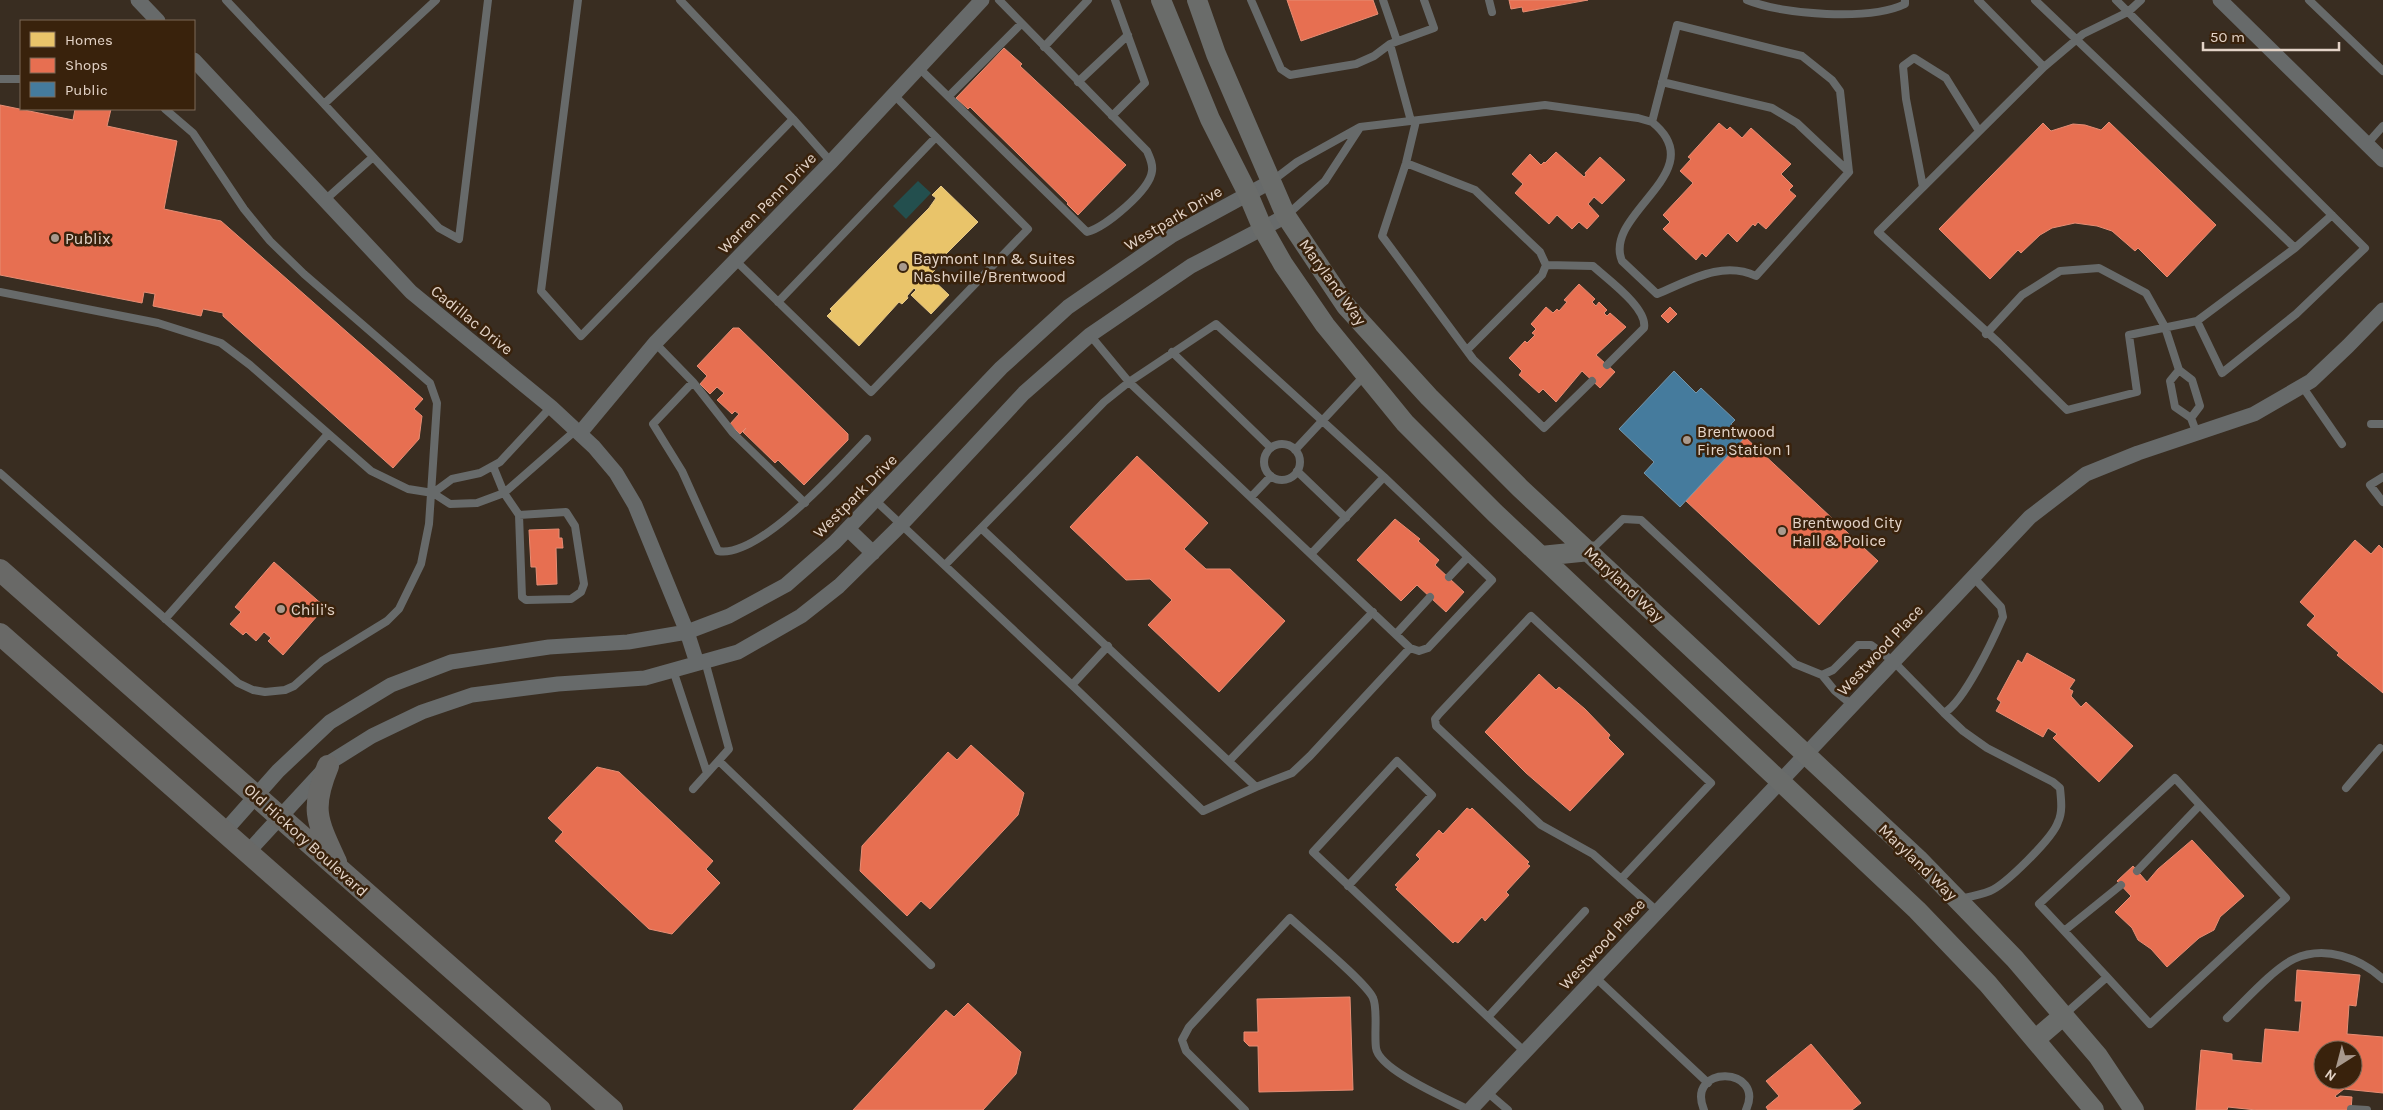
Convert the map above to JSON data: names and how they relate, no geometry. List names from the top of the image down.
{
  "streets": {
    "main road": ["Maryland Way", "Old Hickory Boulevard"],
    "street": [
      "Warren Penn Drive",
      "Westpark Drive",
      "Cadillac Drive",
      "Westwood Place"
    ]
  },
  "crossings": [
    ["Warren Penn Drive", "Cadillac Drive"],
    ["Westpark Drive", "Maryland Way"],
    ["Westpark Drive", "Cadillac Drive"],
    ["Westpark Drive", "Old Hickory Boulevard"],
    ["Maryland Way", "Westwood Place"]
  ],
  "places": [
    "Publix",
    "Baymont Inn & Suites Nashville/Brentwood",
    "Brentwood Fire Station 1",
    "Brentwood City Hall & Police",
    "Chili's"
  ],
  "legend": ["Homes", "Shops", "Public"],
  "scale_bar": "50 m",
  "north": "bottom left"
}
